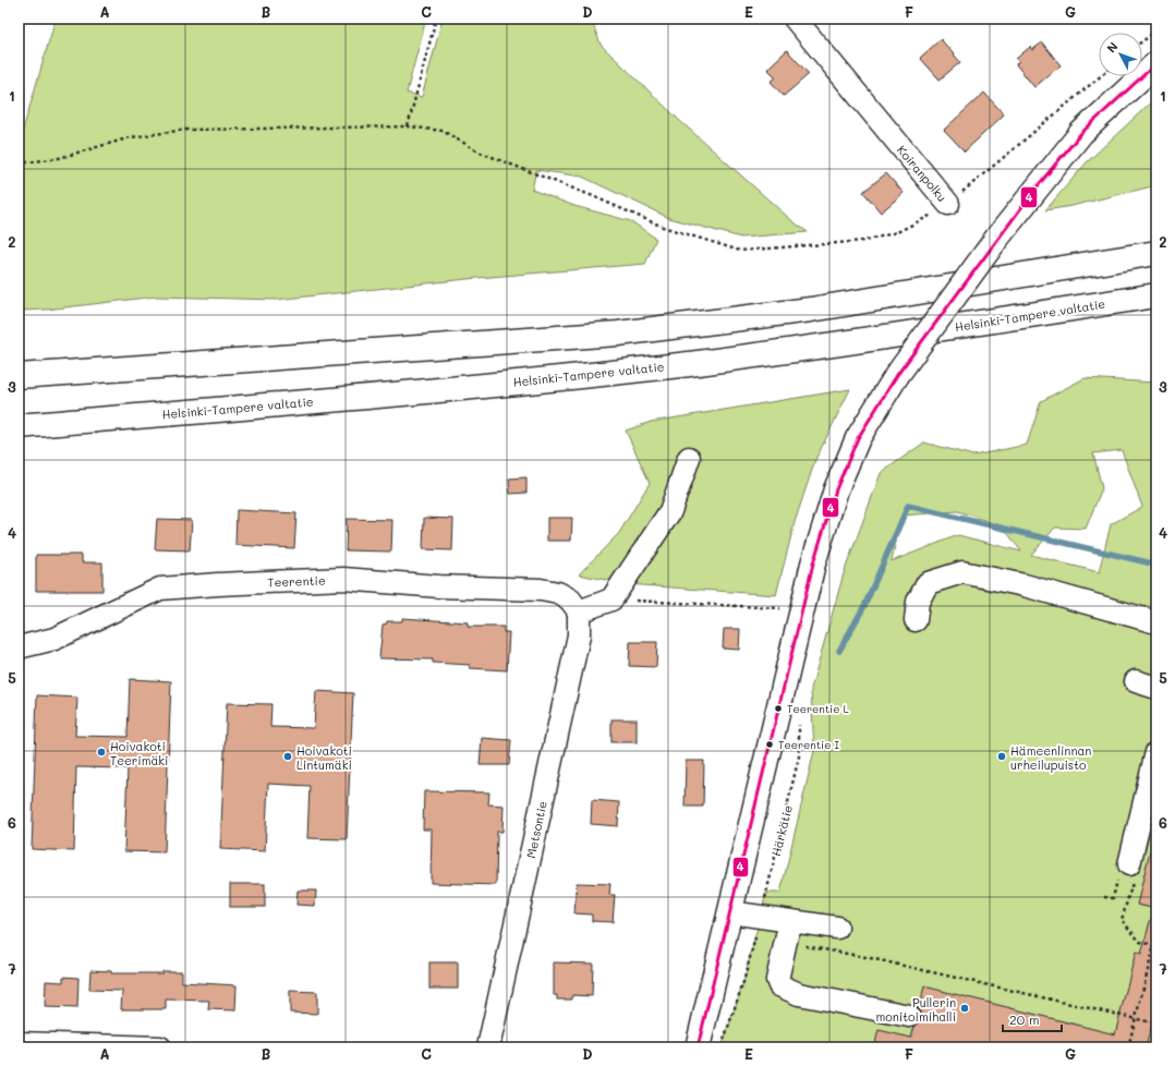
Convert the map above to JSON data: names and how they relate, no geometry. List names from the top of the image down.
{
  "streets": {
    "main road": ["Helsinki-Tampere valtatie"],
    "street": ["Koiranpolku", "Teerentie", "Metsontie"],
    "path": ["Härkätie"]
  },
  "crossings": [
    ["Teerentie", "Metsontie"]
  ],
  "places": [
    "Teerentie L",
    "Teerentie I",
    "Hoivakoti Teerimäki",
    "Hoivakoti Lintumäki",
    "Hämeenlinnan urheilupuisto",
    "Pullerin monitoimihalli"
  ],
  "lines": ["transit line 4"],
  "scale_bar": "20 m",
  "north": "top left",
  "grid": {
    "columns": [
      "A",
      "B",
      "C",
      "D",
      "E",
      "F",
      "G"
    ],
    "rows": [
      "1",
      "2",
      "3",
      "4",
      "5",
      "6",
      "7"
    ]
  }
}
